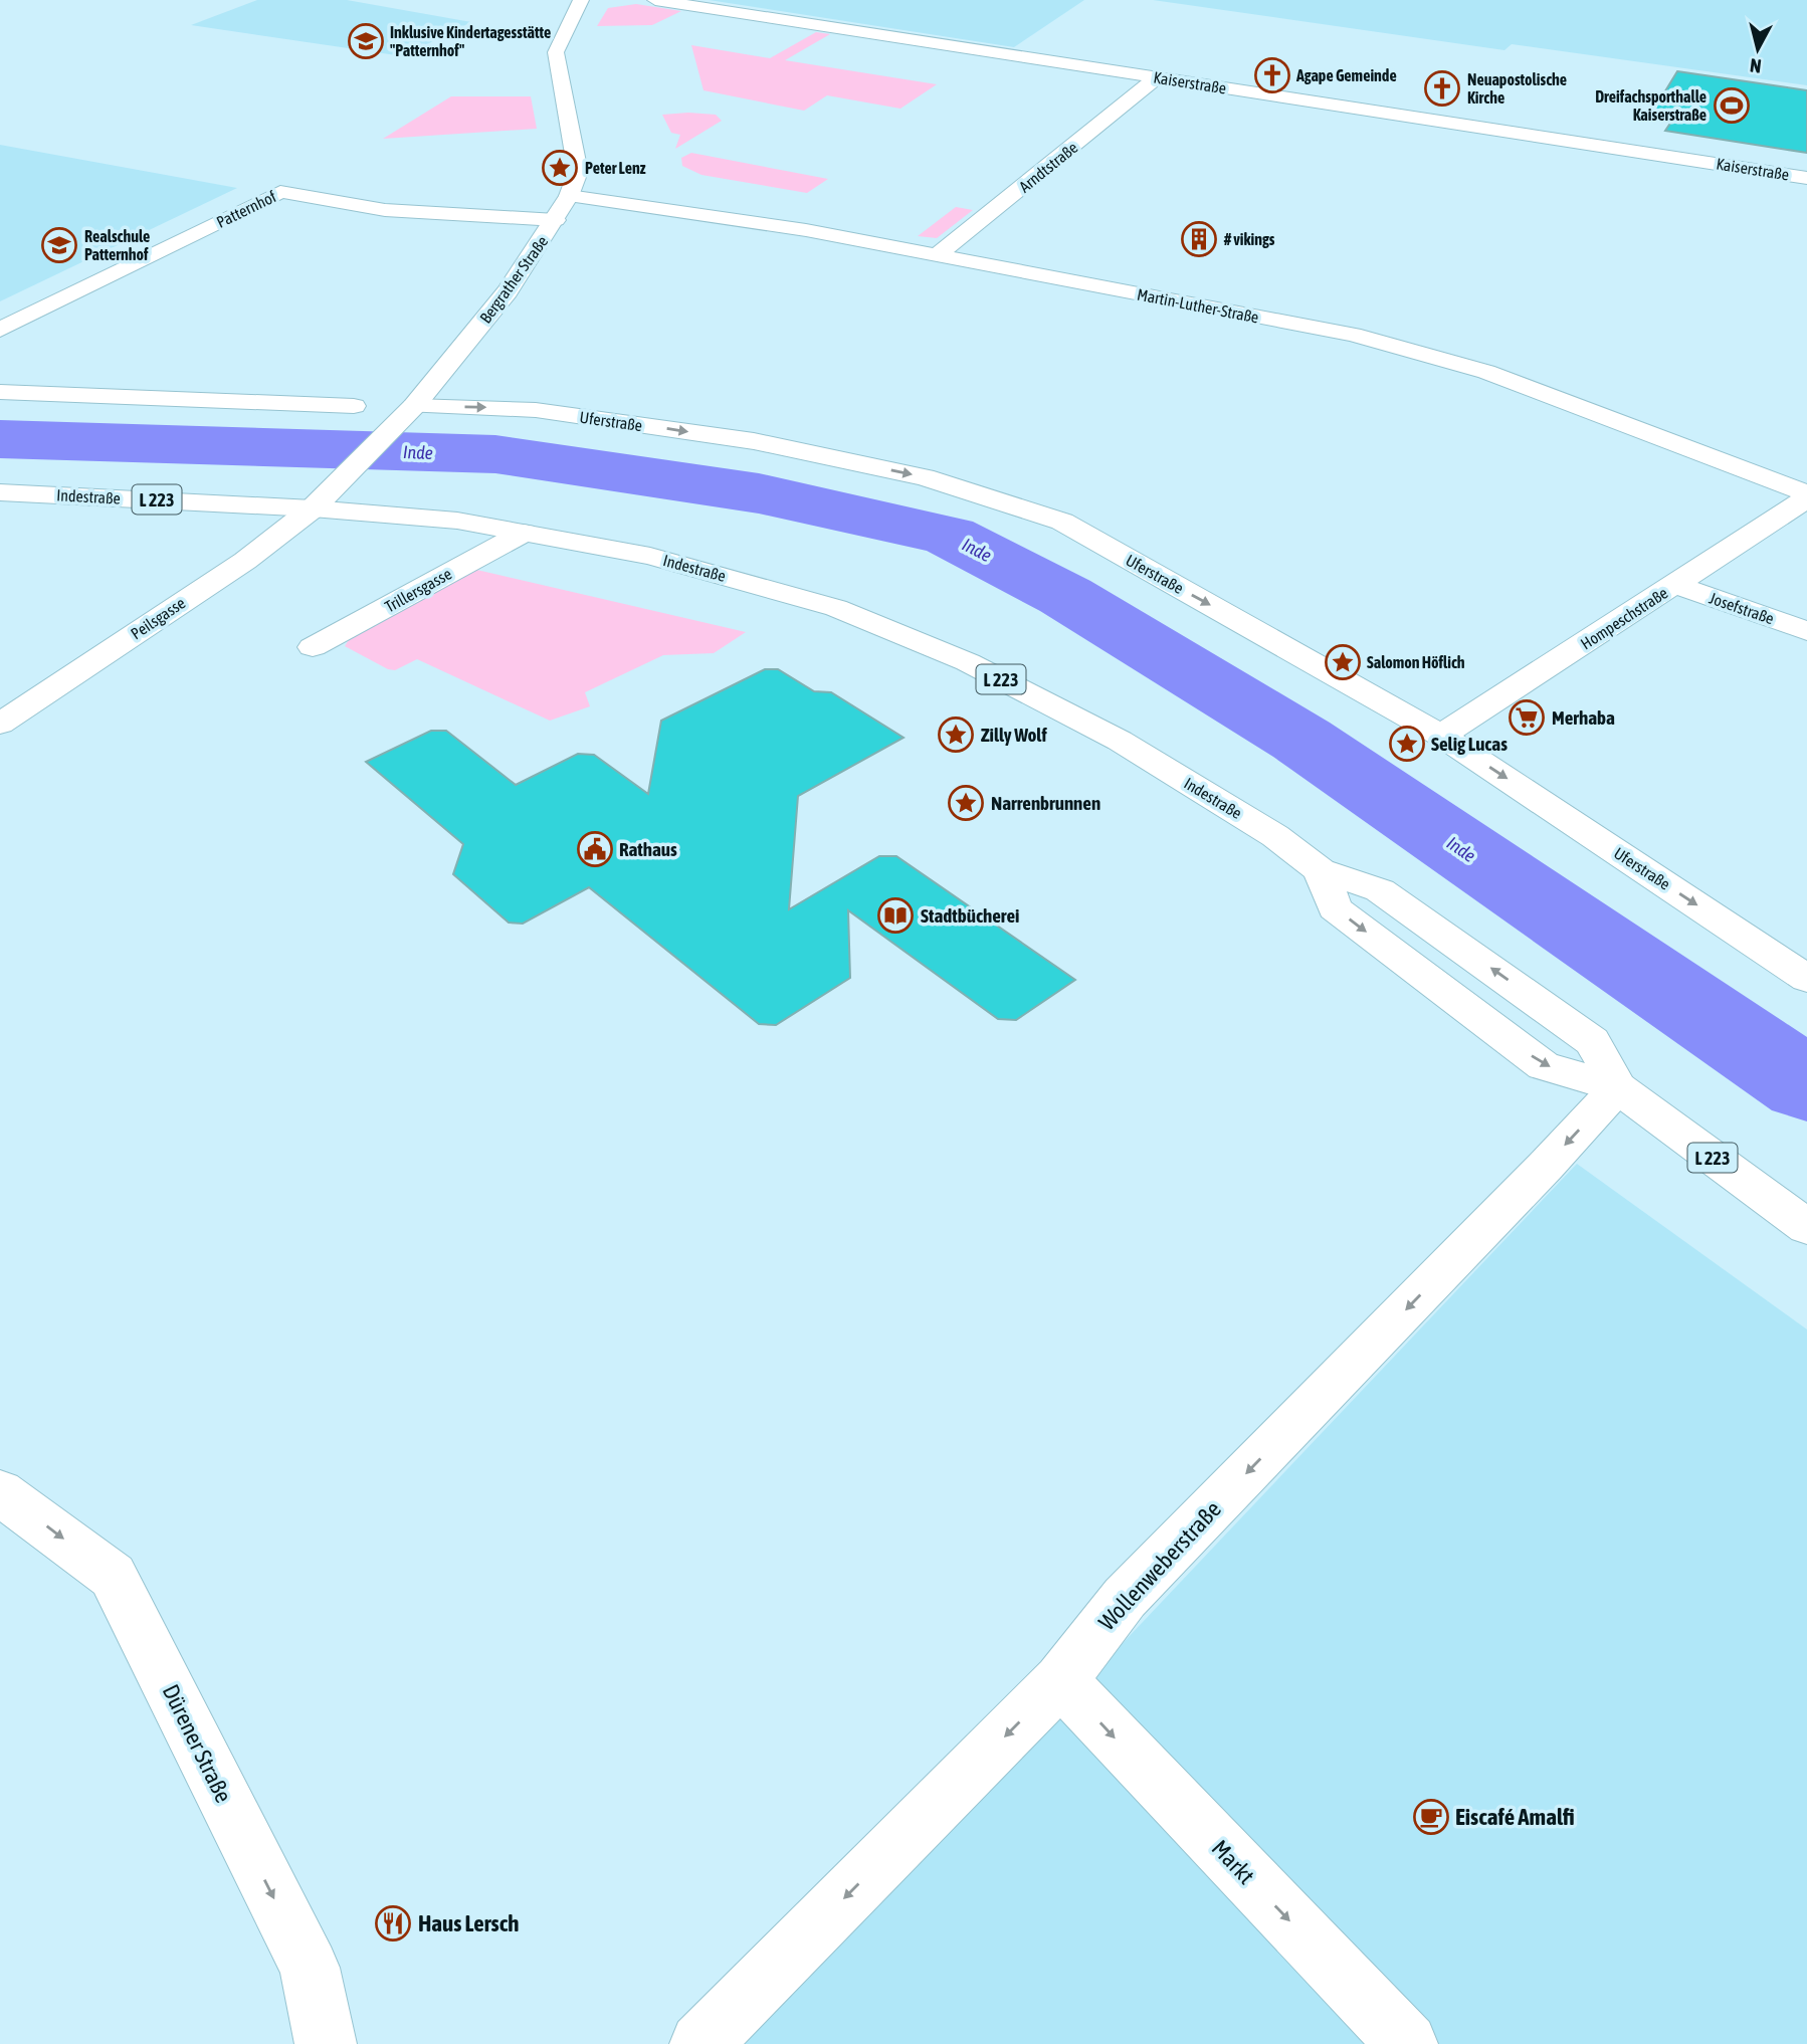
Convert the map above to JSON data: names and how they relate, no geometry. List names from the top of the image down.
{
  "streets": {
    "street": [
      "Kaiserstraße",
      "Arndtstraße",
      "Patternhof",
      "Bergrather Straße",
      "Martin-Luther-Straße",
      "Uferstraße",
      "Indestraße",
      "L 223",
      "Trillersgasse",
      "Josefstraße",
      "Peilsgasse",
      "Hompeschstraße",
      "Wollenweberstraße",
      "Dürener Straße",
      "Markt"
    ]
  },
  "crossings": [
    ["Kaiserstraße", "Arndtstraße"],
    ["Arndtstraße", "Martin-Luther-Straße"],
    ["Patternhof", "Bergrather Straße"],
    ["Bergrather Straße", "Martin-Luther-Straße"],
    ["Bergrather Straße", "Uferstraße"],
    ["Bergrather Straße", "Indestraße"],
    ["Bergrather Straße", "Peilsgasse"],
    ["Uferstraße", "Hompeschstraße"],
    ["Indestraße", "Trillersgasse"],
    ["Indestraße", "Peilsgasse"],
    ["Indestraße", "Wollenweberstraße"],
    ["Josefstraße", "Hompeschstraße"],
    ["Wollenweberstraße", "Markt"]
  ],
  "one_way": [
    "Uferstraße",
    "Wollenweberstraße",
    "Dürener Straße",
    "Markt"
  ],
  "water": ["Inde"],
  "places": {
    "school or university": ["Inklusive Kindertagesstätte \"Patternhof\"", "Realschule Patternhof"],
    "church": ["Agape Gemeinde", "Neuapostolische Kirche"],
    "sports": ["Dreifachsporthalle Kaiserstraße"],
    "place": [
      "Peter Lenz",
      "Salomon Höflich",
      "Zilly Wolf",
      "Selig Lucas",
      "Narrenbrunnen"
    ],
    "building": ["# vikings"],
    "supermarket": ["Merhaba"],
    "public building": ["Rathaus"],
    "library": ["Stadtbücherei"],
    "cafe": ["Eiscafé Amalfi"],
    "restaurant": ["Haus Lersch"]
  },
  "north": "bottom"
}
